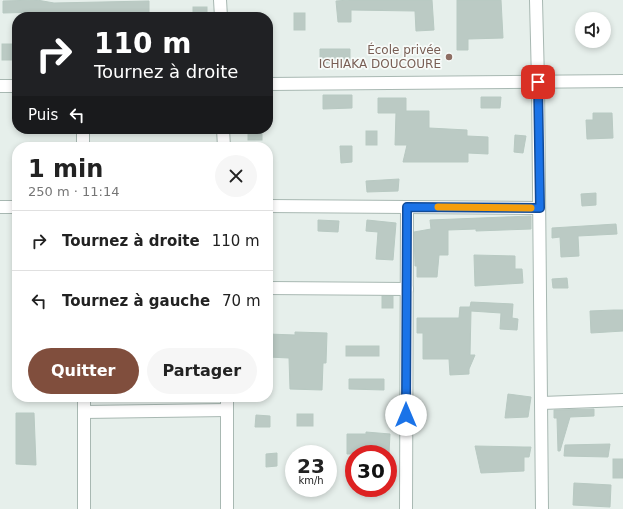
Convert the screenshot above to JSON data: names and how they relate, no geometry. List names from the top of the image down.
{
  "places": ["École privée ICHIAKA DOUCOURE"],
  "page": {
    "turn": ["110 m", "Tournez à droite"],
    "then": "Puis",
    "heading": ["1 min", "250 m · 11:14"],
    "list": [
      {
        "name": "Tournez à droite",
        "value": "110 m"
      },
      {
        "name": "Tournez à gauche",
        "value": "70 m"
      }
    ],
    "buttons": ["Quitter", "Partager"],
    "speed": "23 km/h",
    "limit": "30"
  }
}
